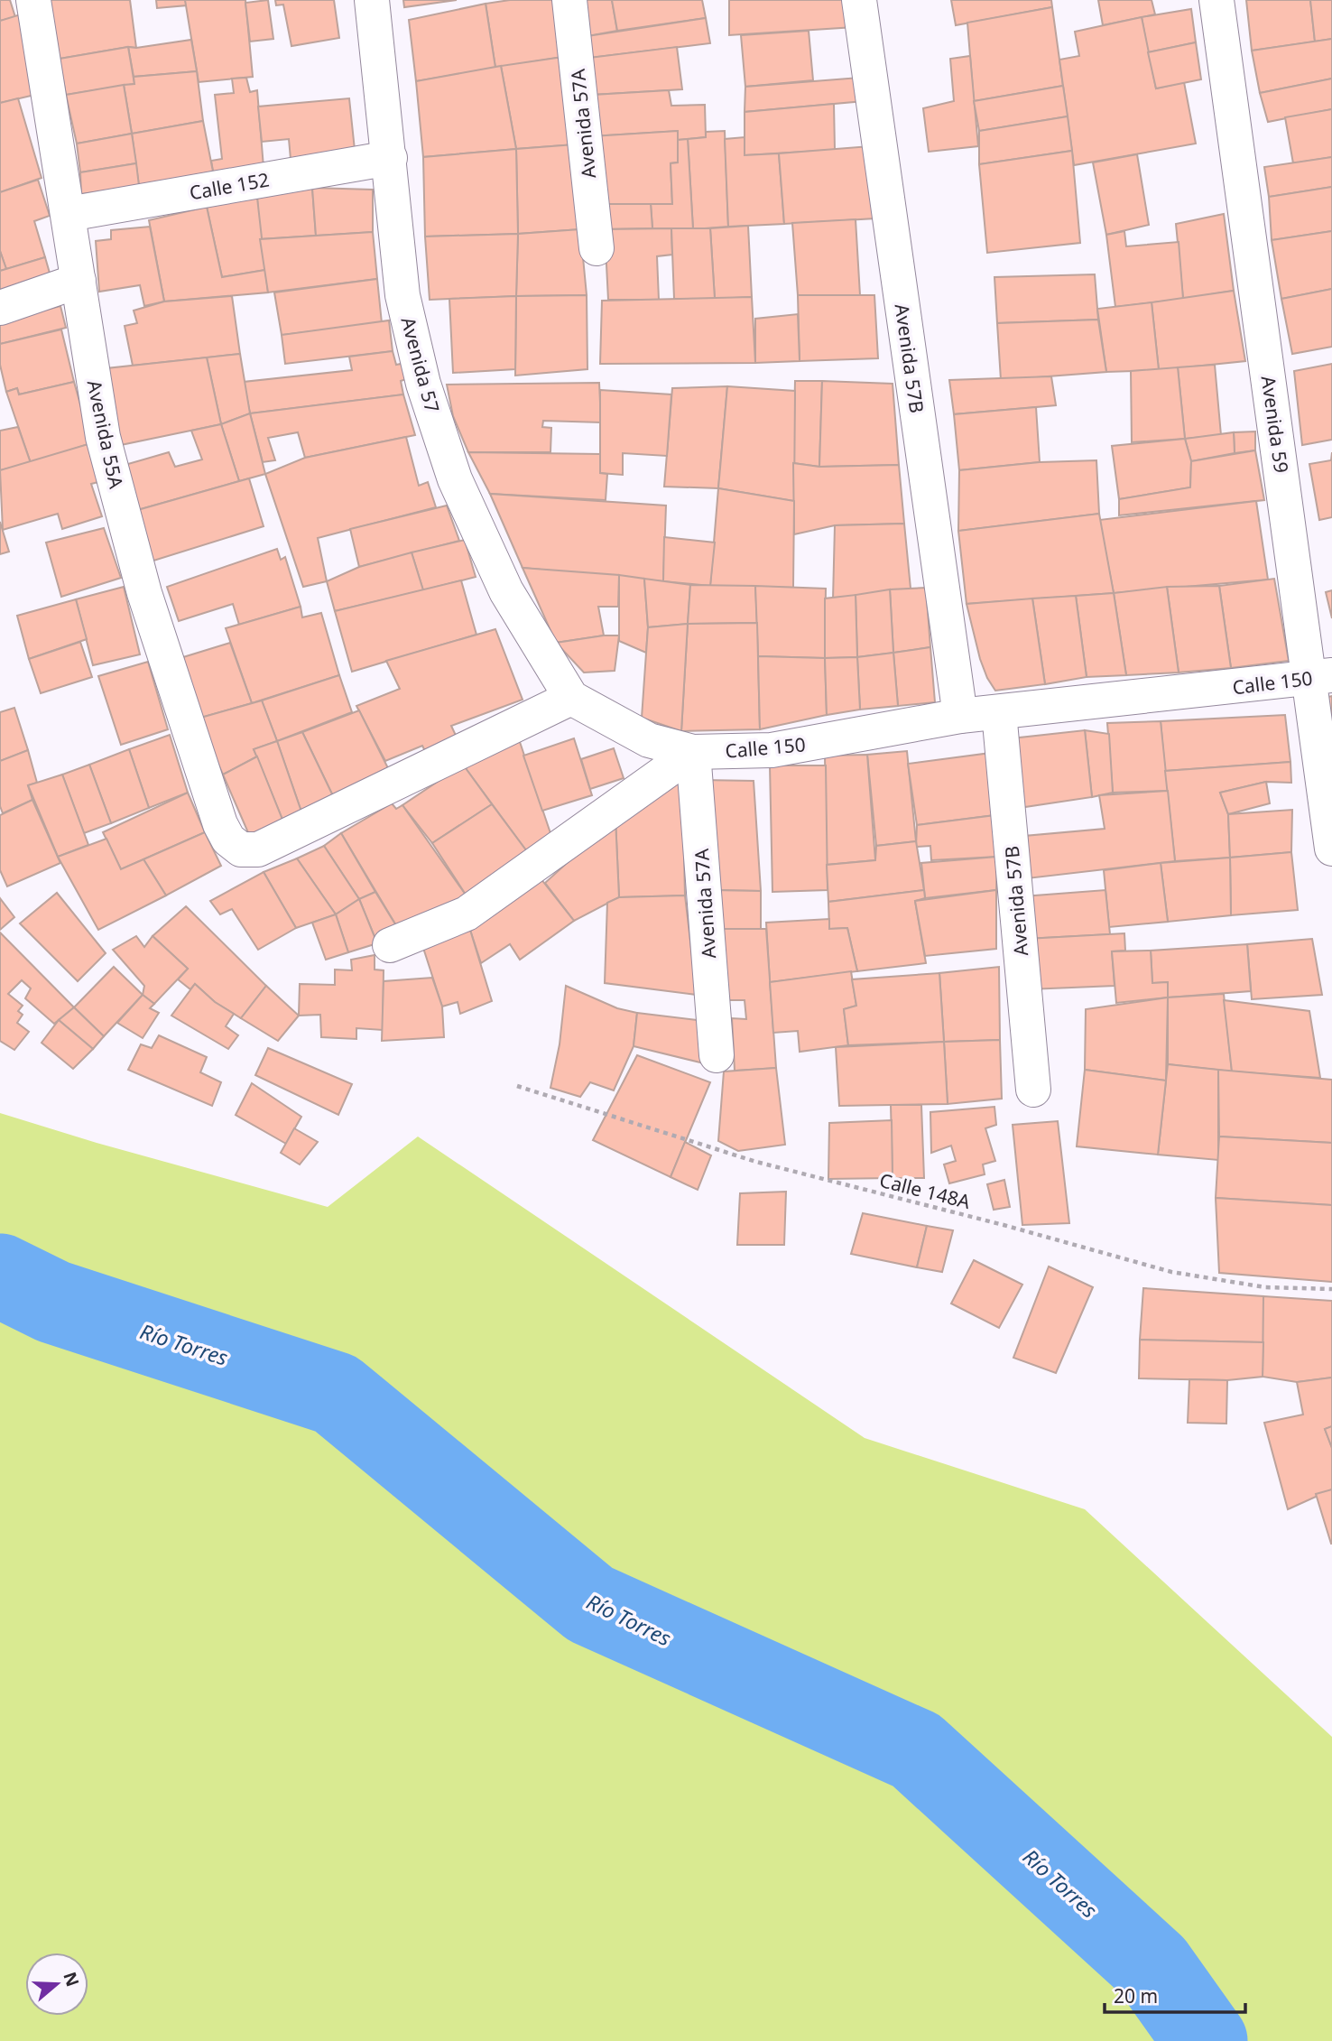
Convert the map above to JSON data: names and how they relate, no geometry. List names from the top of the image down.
{
  "streets": {
    "lane": [
      "Avenida 57A",
      "Calle 152",
      "Avenida 57B",
      "Avenida 57",
      "Avenida 59",
      "Avenida 55A",
      "Calle 150"
    ],
    "path": ["Calle 148A"]
  },
  "crossings": [
    ["Avenida 57A", "Calle 150"],
    ["Calle 152", "Avenida 57"],
    ["Calle 152", "Avenida 55A"],
    ["Avenida 57B", "Calle 150"],
    ["Avenida 57", "Avenida 55A"],
    ["Avenida 57", "Calle 150"],
    ["Avenida 59", "Calle 150"],
    ["Avenida 55A", "Calle 150"]
  ],
  "water": ["Río Torres"],
  "scale_bar": "20 m",
  "north": "right"
}
